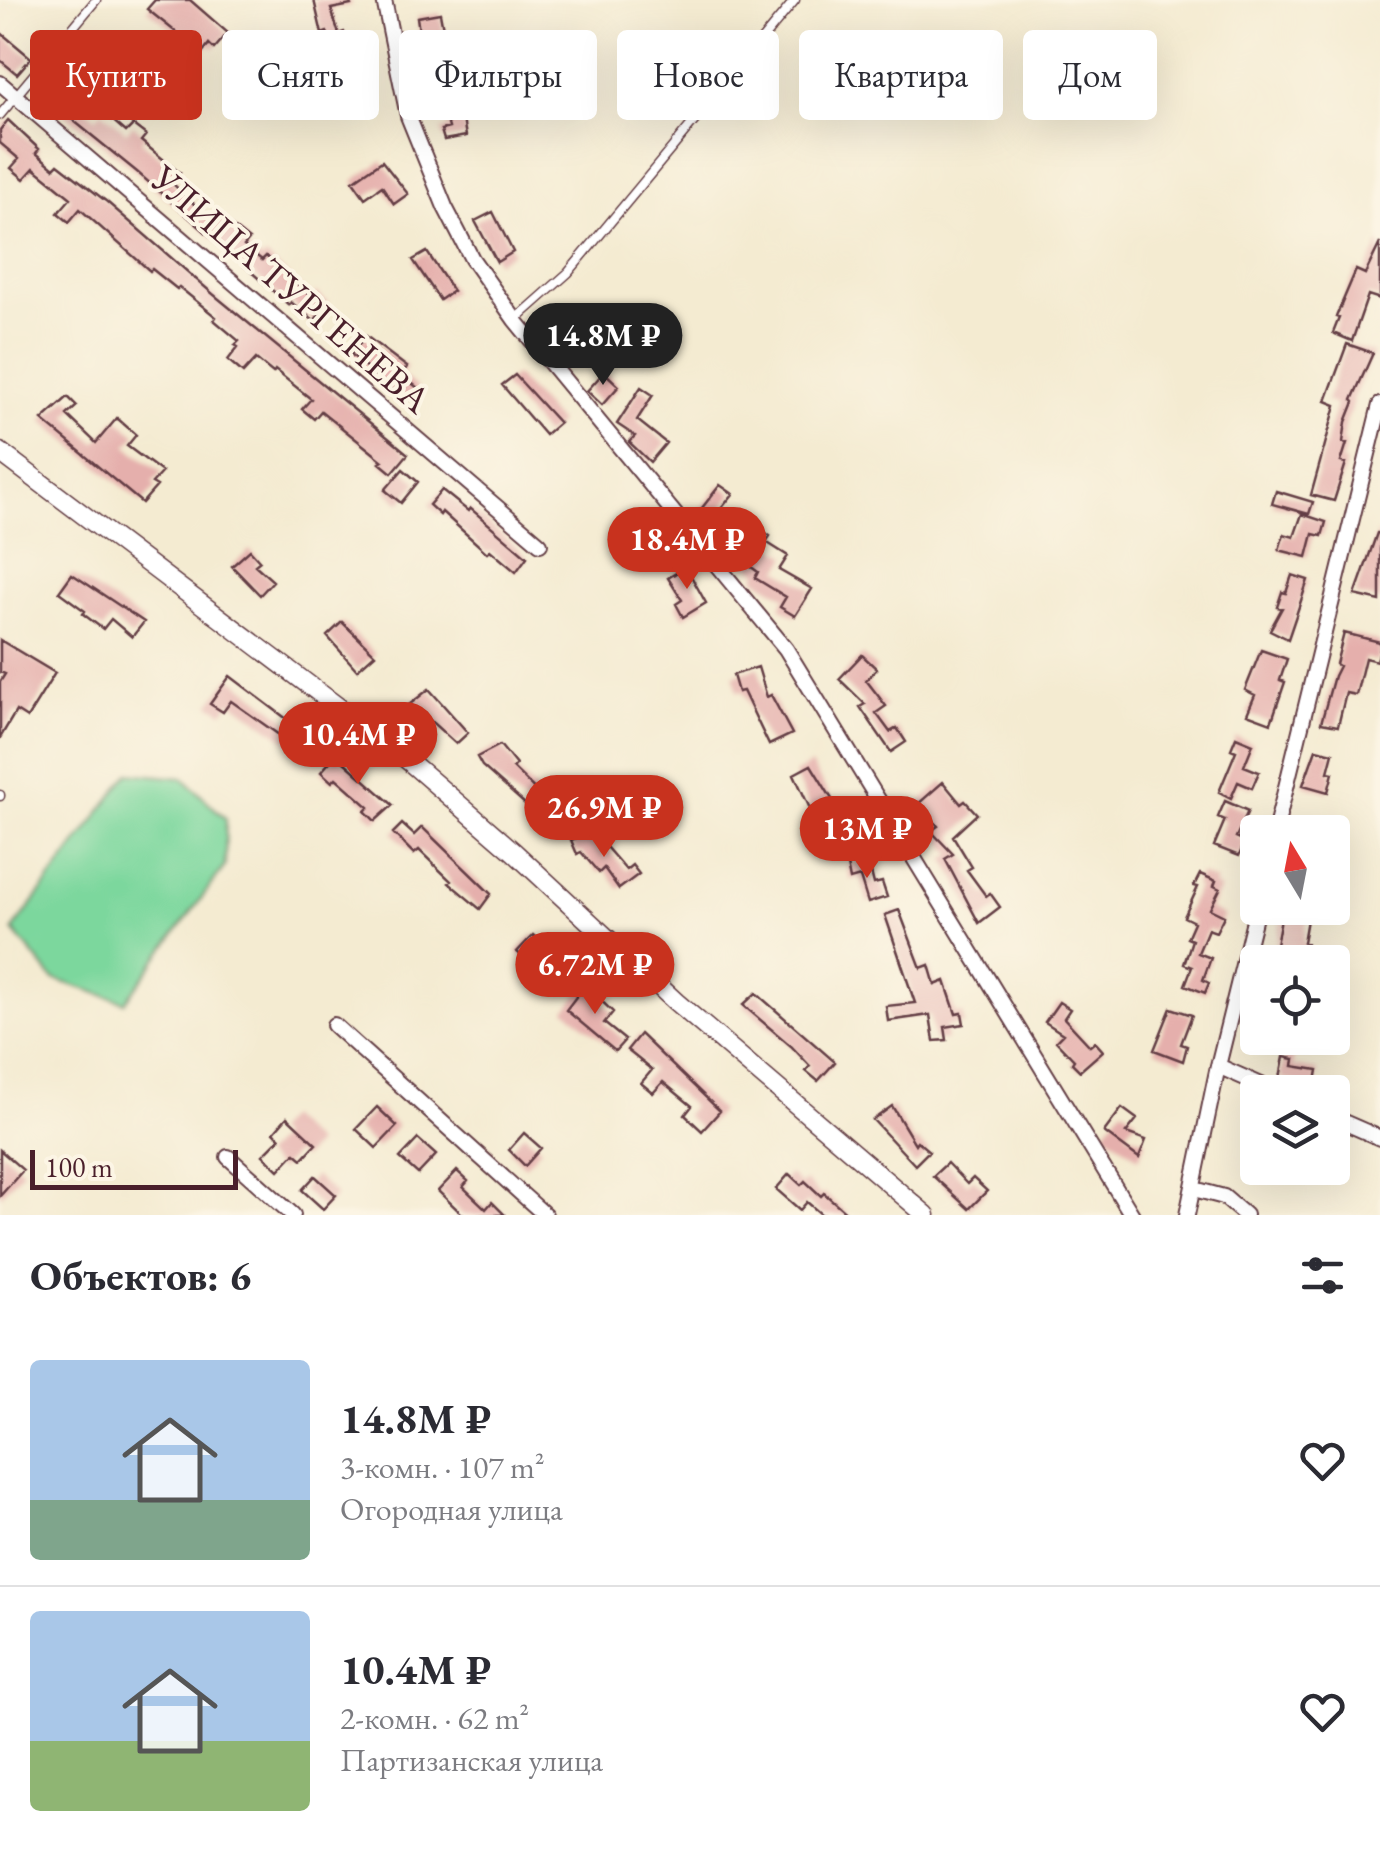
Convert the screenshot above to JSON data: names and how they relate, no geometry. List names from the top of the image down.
{
  "streets": {
    "street": ["УЛИЦА ТУРГЕНЕВА"]
  },
  "scale_bar": "100 m",
  "north": "top",
  "page": {
    "chip": [
      "Купить",
      "Снять",
      "Фильтры",
      "Новое",
      "Квартира",
      "Дом"
    ],
    "price": [
      "14.8M ₽",
      "18.4M ₽",
      "10.4M ₽",
      "26.9M ₽",
      "13M ₽",
      "6.72M ₽"
    ],
    "scale": "100 m",
    "heading": "Объектов: 6",
    "list": [
      {
        "name": "14.8M ₽",
        "note": "3-комн. · 107 m² · Огородная улица"
      },
      {
        "name": "10.4M ₽",
        "note": "2-комн. · 62 m² · Партизанская улица"
      }
    ]
  }
}
